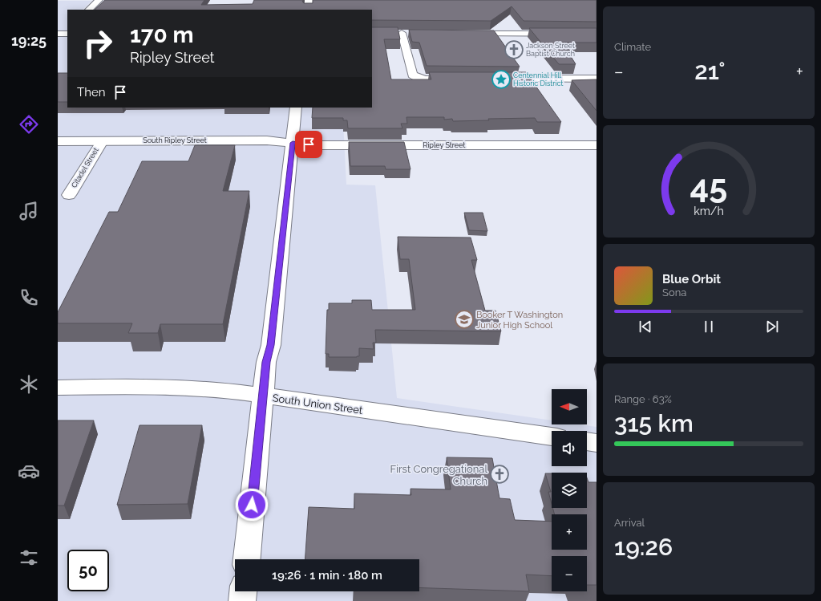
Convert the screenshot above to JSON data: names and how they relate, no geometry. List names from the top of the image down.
{
  "streets": {
    "street": [
      "South Ripley Street",
      "Ripley Street",
      "Citadel Street",
      "South Union Street"
    ]
  },
  "crossings": [
    ["South Ripley Street", "Ripley Street"],
    ["South Ripley Street", "Citadel Street"]
  ],
  "places": {
    "church": ["Jackson Street Baptist Church", "First Congregational Church"],
    "place": ["Centennial Hill Historic District"],
    "school or university": ["Booker T Washington Junior High School"]
  },
  "north": "left",
  "page": {
    "tabs": "19:25",
    "tile": [
      "Climate",
      ["Range · 63%", "315 km"],
      ["Arrival", "19:26"]
    ],
    "turn": ["170 m", "Ripley Street"],
    "heat": ["−", "21°", "+"],
    "then": "Then",
    "song": ["Blue Orbit", "Sona"],
    "map_buttons": ["+", "−"],
    "limit": "50",
    "trip": "19:26 · 1 min · 180 m",
    "gauge": ["45", "km/h"]
  }
}
